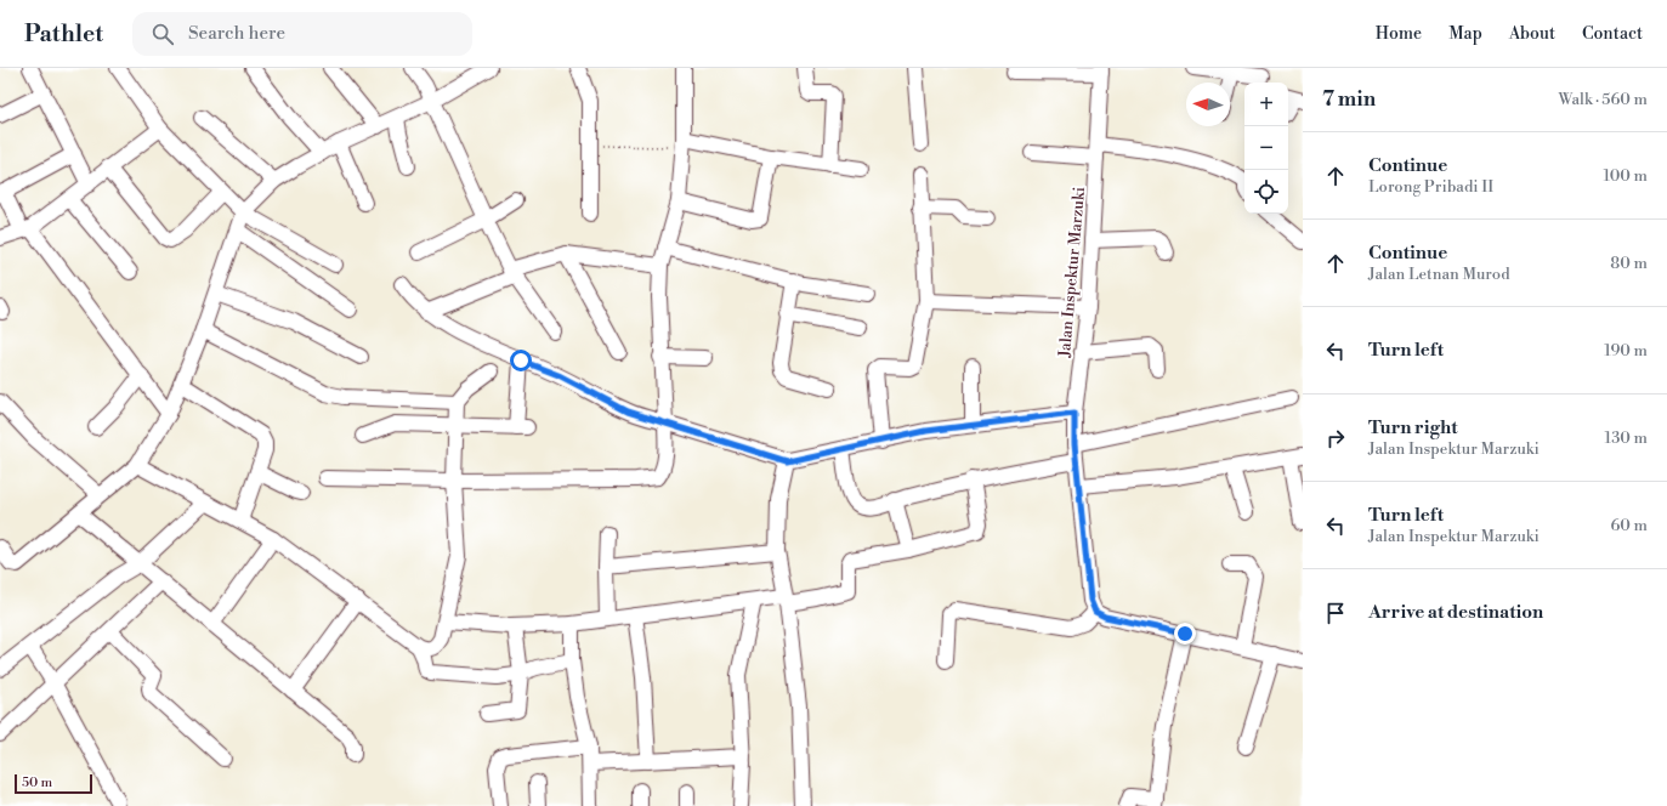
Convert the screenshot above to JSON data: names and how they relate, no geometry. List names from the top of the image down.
{
  "streets": {
    "street": ["Jalan Inspektur Marzuki"]
  },
  "scale_bar": "50 m",
  "north": "left",
  "page": {
    "header": "Pathlet",
    "search": "Search here",
    "nav": [
      "Home",
      "Map",
      "About",
      "Contact"
    ],
    "heading": ["7 min", "Walk · 560 m"],
    "map_buttons": ["+", "−"],
    "list": [
      ["Continue", "Lorong Pribadi II", "100 m"],
      ["Continue", "Jalan Letnan Murod", "80 m"],
      ["Turn left", "190 m"],
      ["Turn right", "Jalan Inspektur Marzuki", "130 m"],
      ["Turn left", "Jalan Inspektur Marzuki", "60 m"],
      "Arrive at destination"
    ],
    "scale": "50 m"
  }
}
